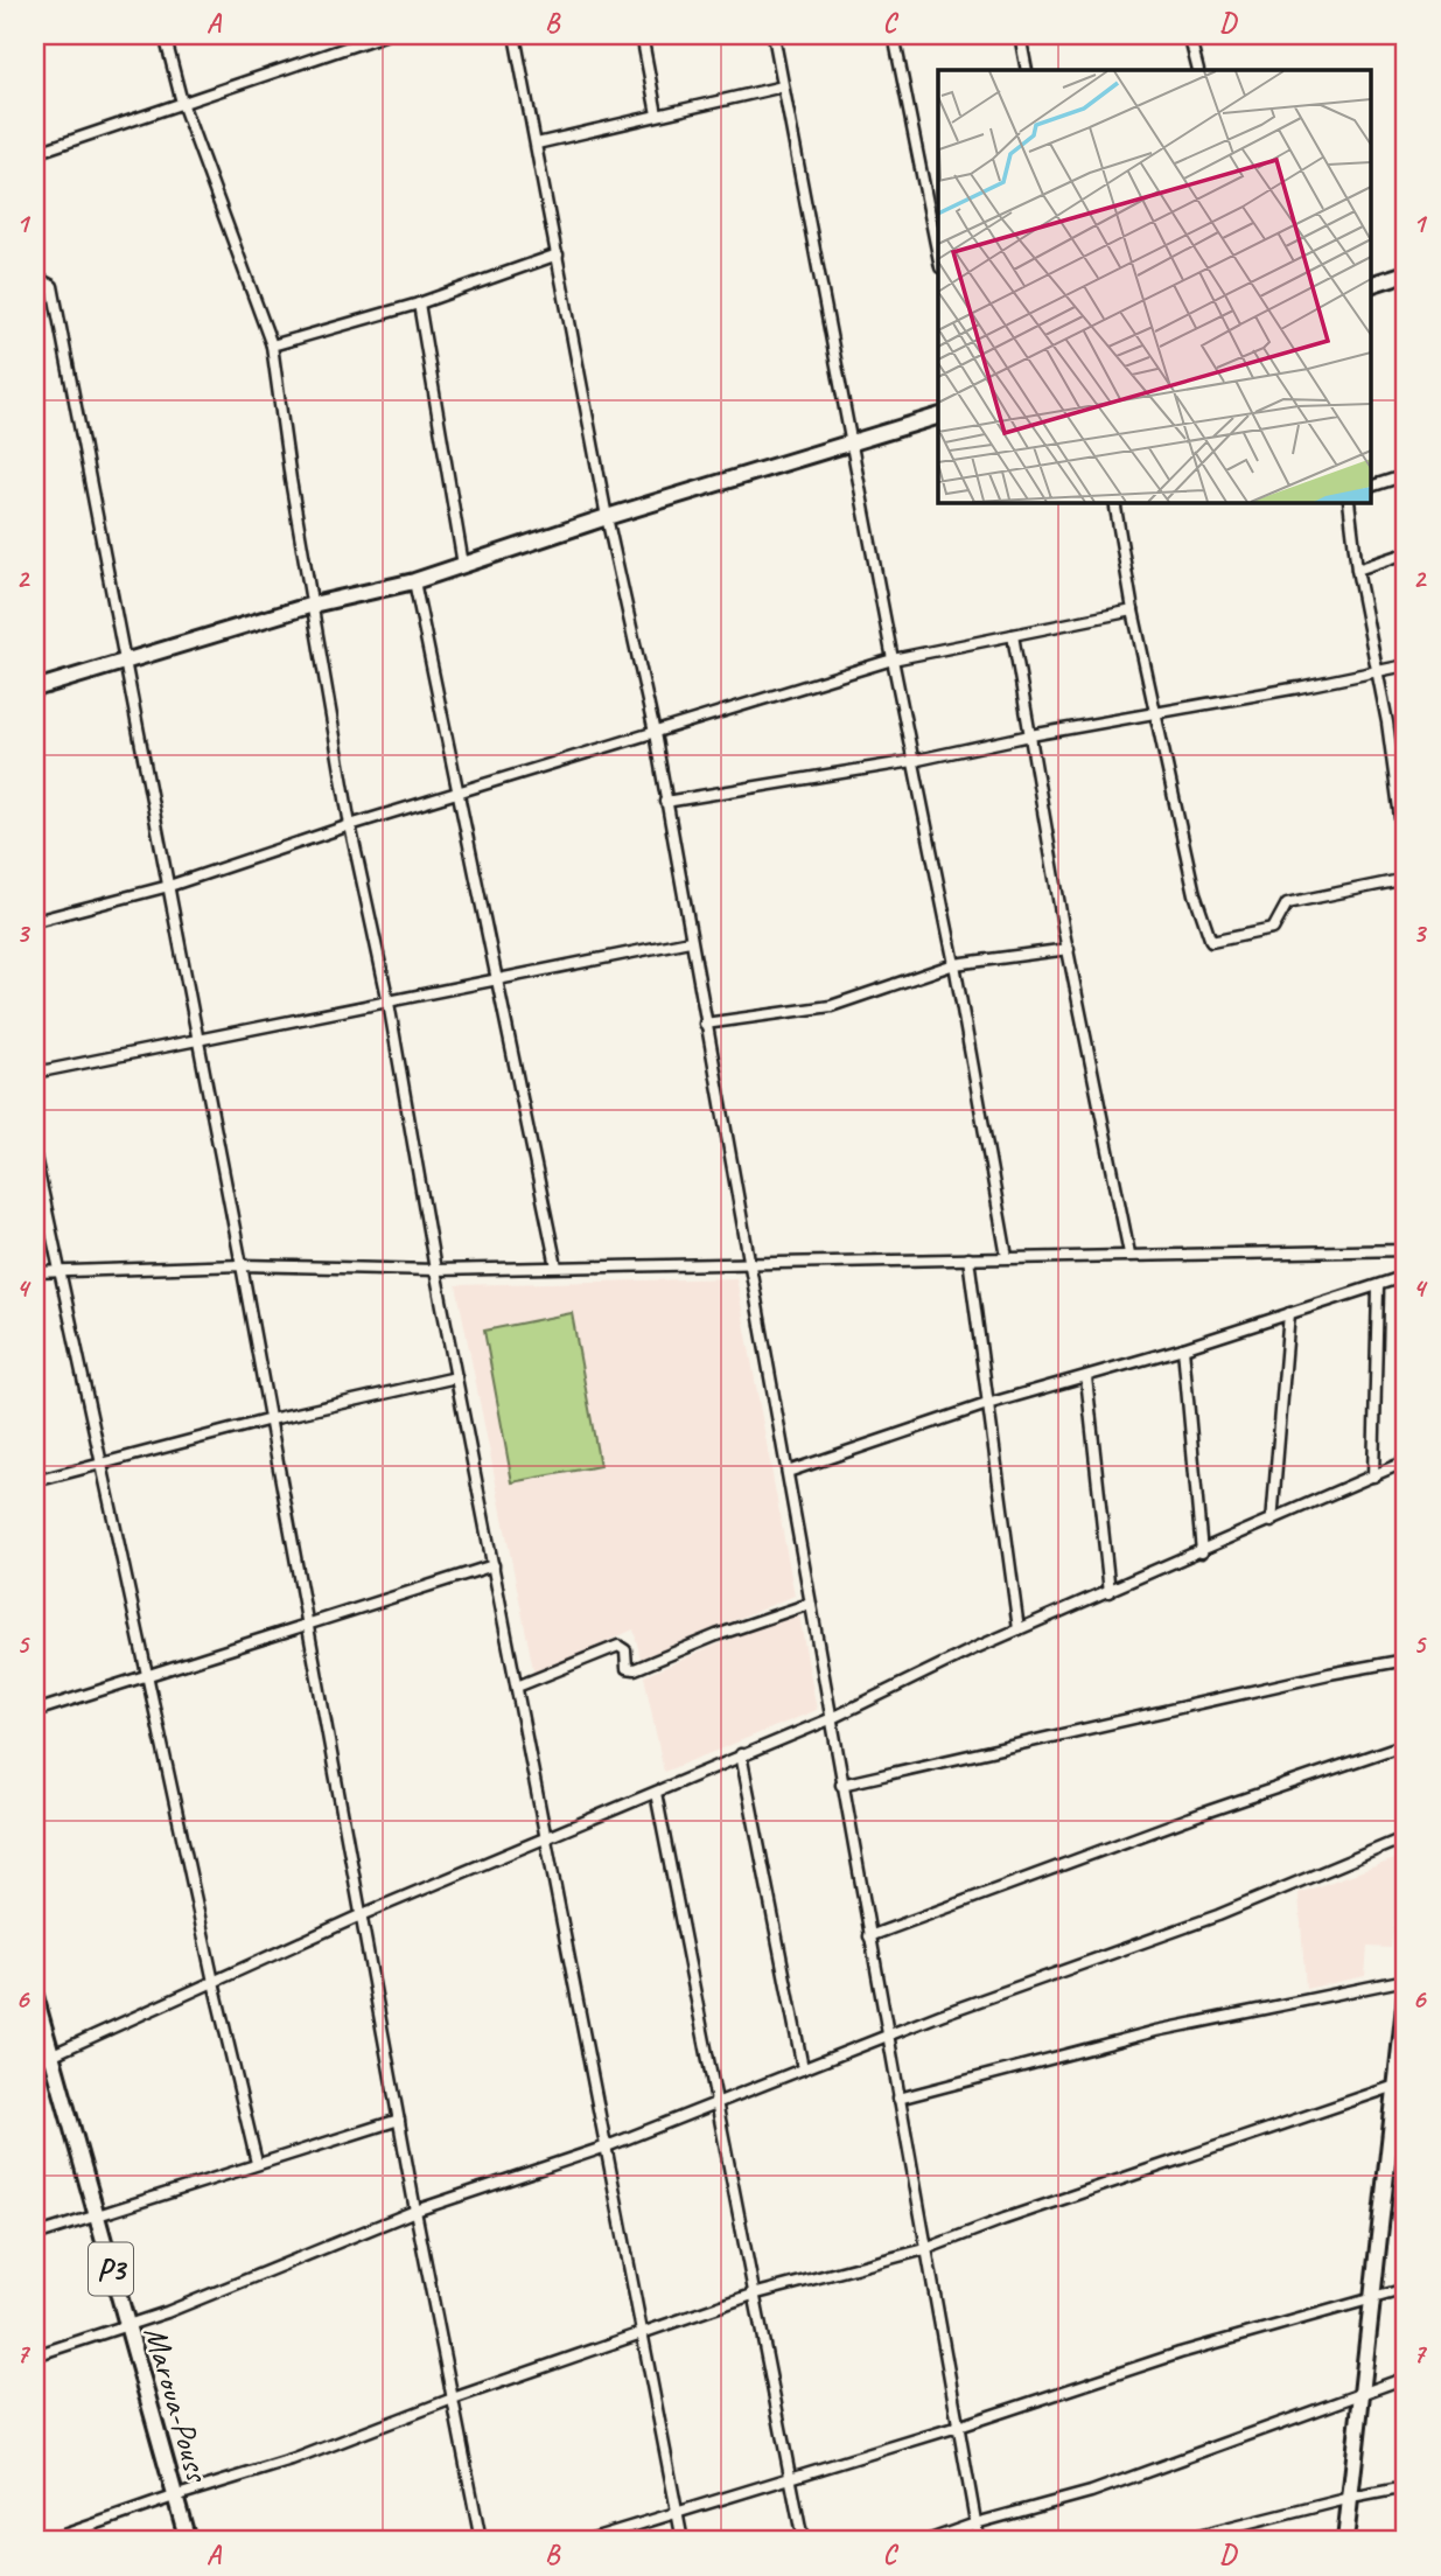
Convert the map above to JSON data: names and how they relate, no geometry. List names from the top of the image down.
{
  "streets": {
    "street": ["P3", "Maroua-Pouss"]
  },
  "grid": {
    "columns": [
      "A",
      "B",
      "C",
      "D"
    ],
    "rows": [
      "1",
      "2",
      "3",
      "4",
      "5",
      "6",
      "7"
    ]
  }
}
